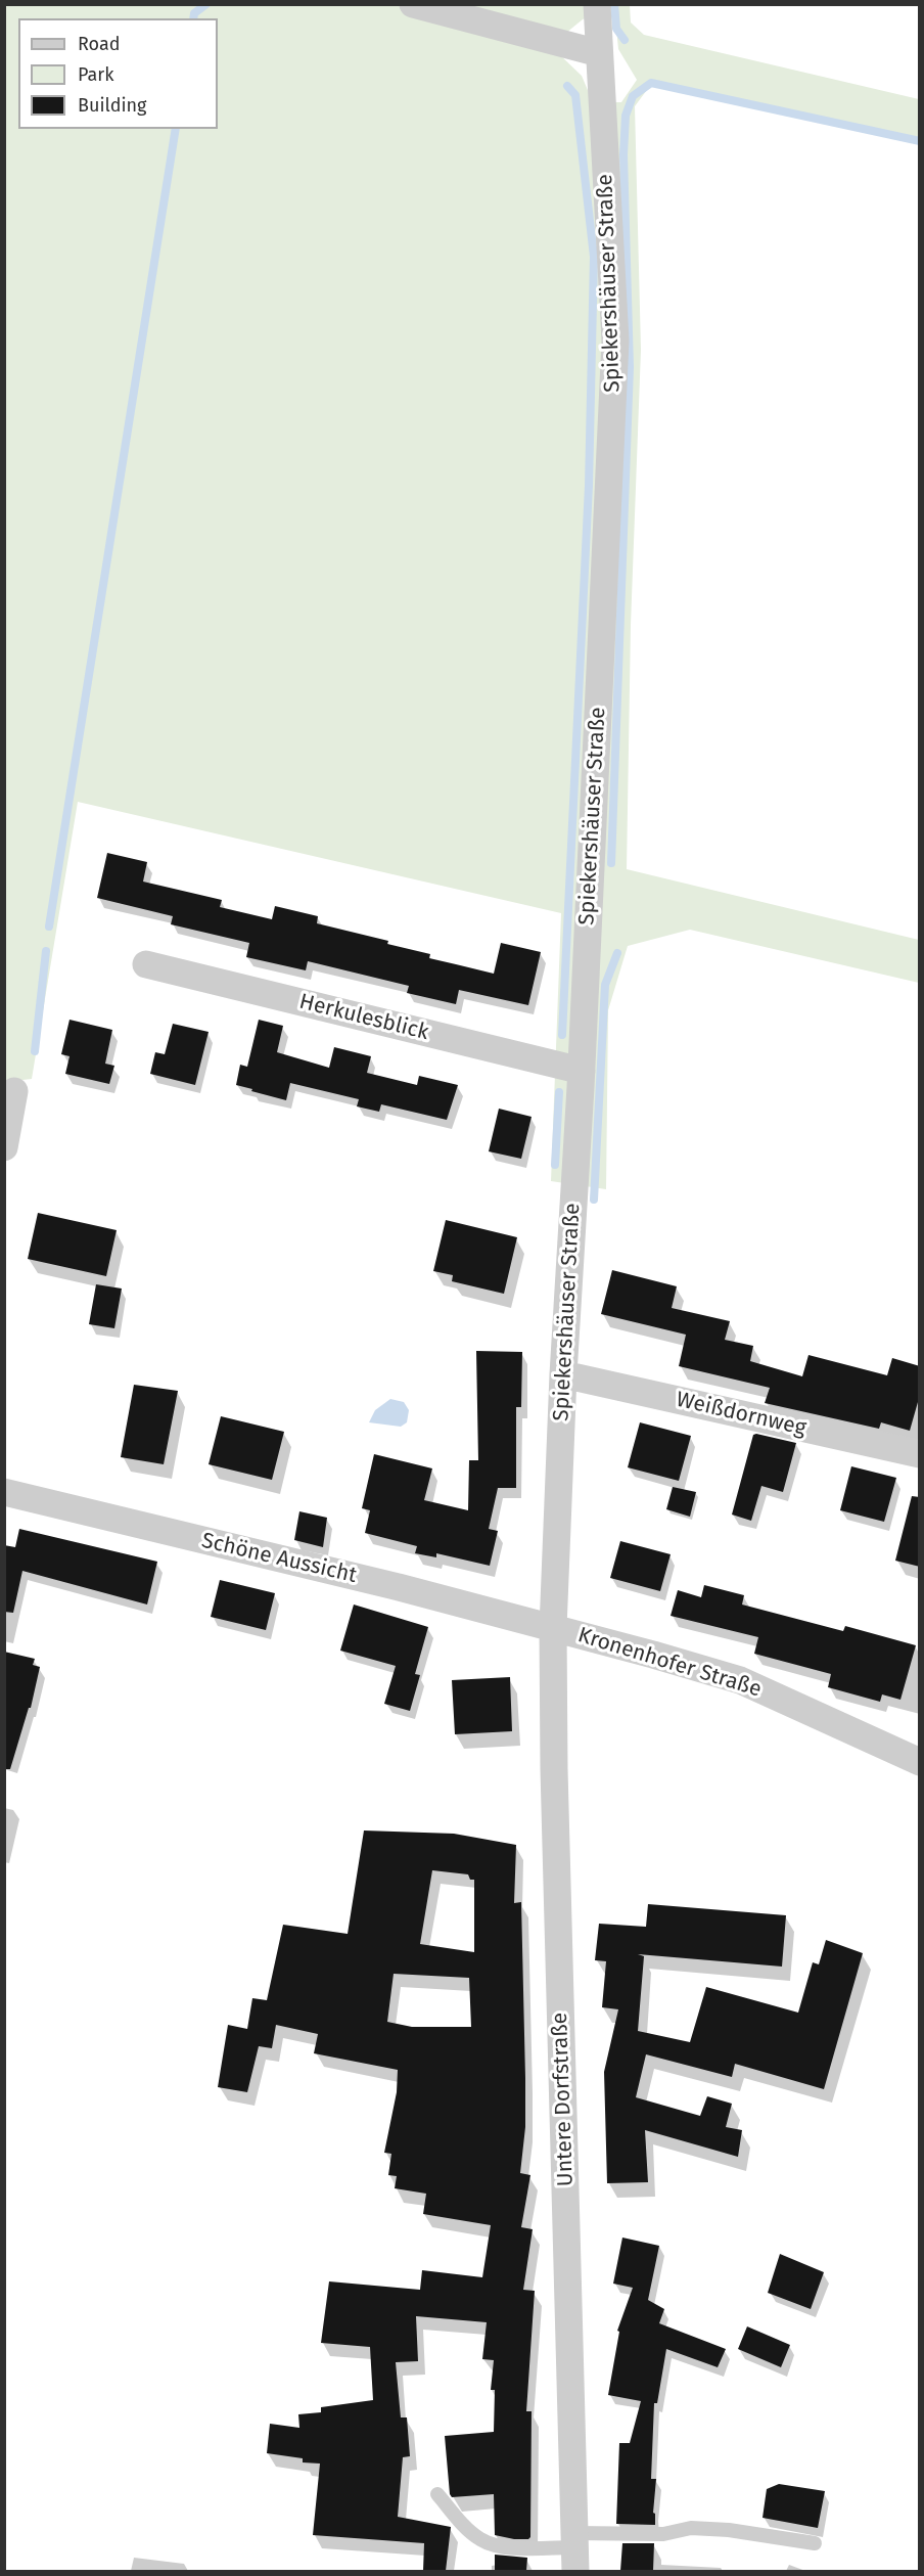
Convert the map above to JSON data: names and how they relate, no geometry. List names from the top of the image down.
{
  "streets": {
    "street": [
      "Spiekershäuser Straße",
      "Herkulesblick",
      "Weißdornweg",
      "Schöne Aussicht",
      "Kronenhofer Straße",
      "Untere Dorfstraße"
    ]
  },
  "crossings": [
    ["Spiekershäuser Straße", "Herkulesblick"],
    ["Spiekershäuser Straße", "Weißdornweg"],
    ["Spiekershäuser Straße", "Schöne Aussicht"],
    ["Spiekershäuser Straße", "Kronenhofer Straße"],
    ["Spiekershäuser Straße", "Untere Dorfstraße"],
    ["Schöne Aussicht", "Kronenhofer Straße"],
    ["Schöne Aussicht", "Untere Dorfstraße"],
    ["Kronenhofer Straße", "Untere Dorfstraße"]
  ],
  "legend": ["Road", "Park", "Building"]
}
